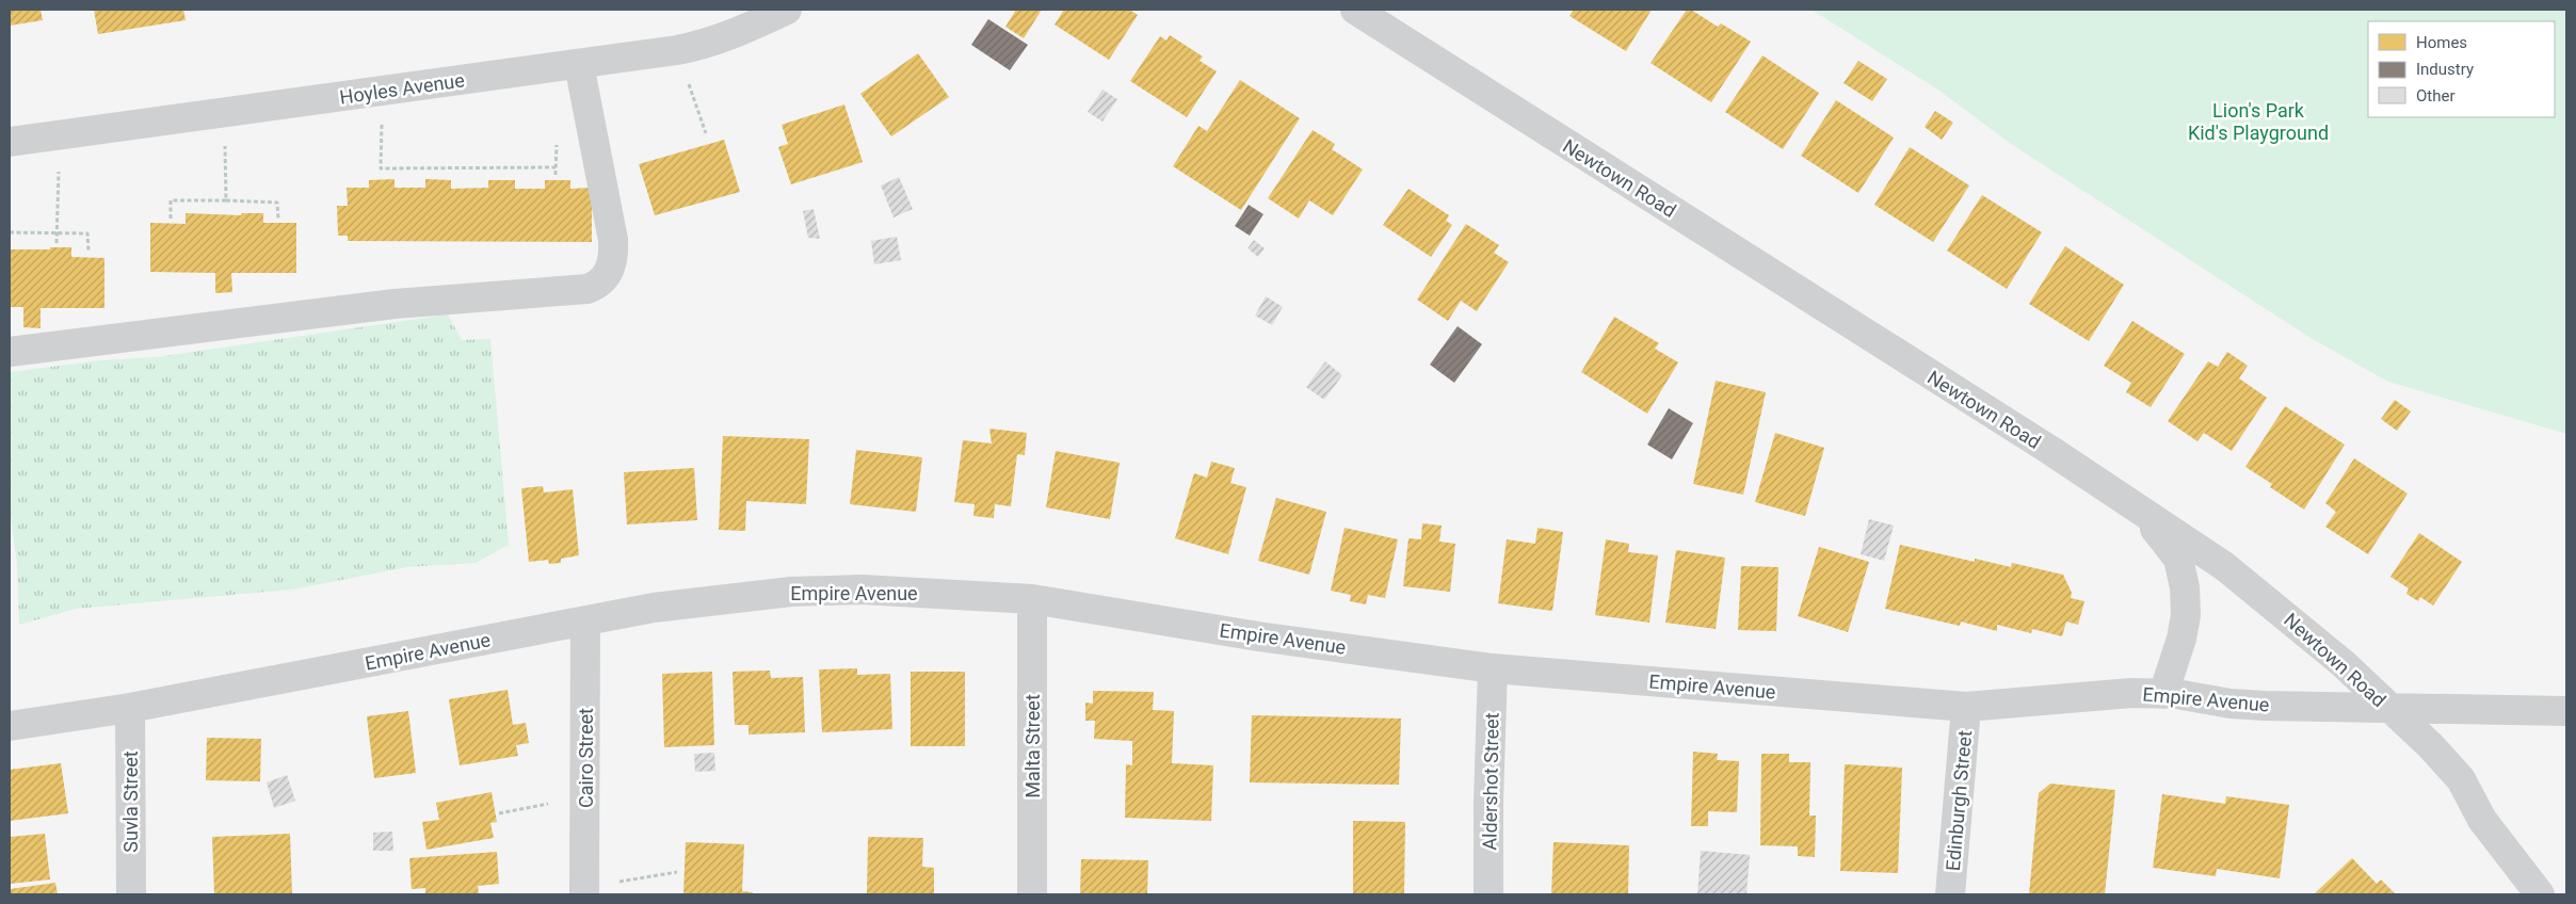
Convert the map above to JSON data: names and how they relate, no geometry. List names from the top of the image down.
{
  "streets": {
    "street": [
      "Hoyles Avenue",
      "Newtown Road",
      "Empire Avenue",
      "Malta Street",
      "Cairo Street",
      "Aldershot Street",
      "Edinburgh Street",
      "Suvla Street"
    ]
  },
  "crossings": [
    ["Newtown Road", "Empire Avenue"],
    ["Empire Avenue", "Malta Street"],
    ["Empire Avenue", "Cairo Street"],
    ["Empire Avenue", "Aldershot Street"],
    ["Empire Avenue", "Edinburgh Street"],
    ["Empire Avenue", "Suvla Street"]
  ],
  "parks": ["Lion's Park Kid's Playground"],
  "legend": ["Homes", "Industry", "Other"]
}
